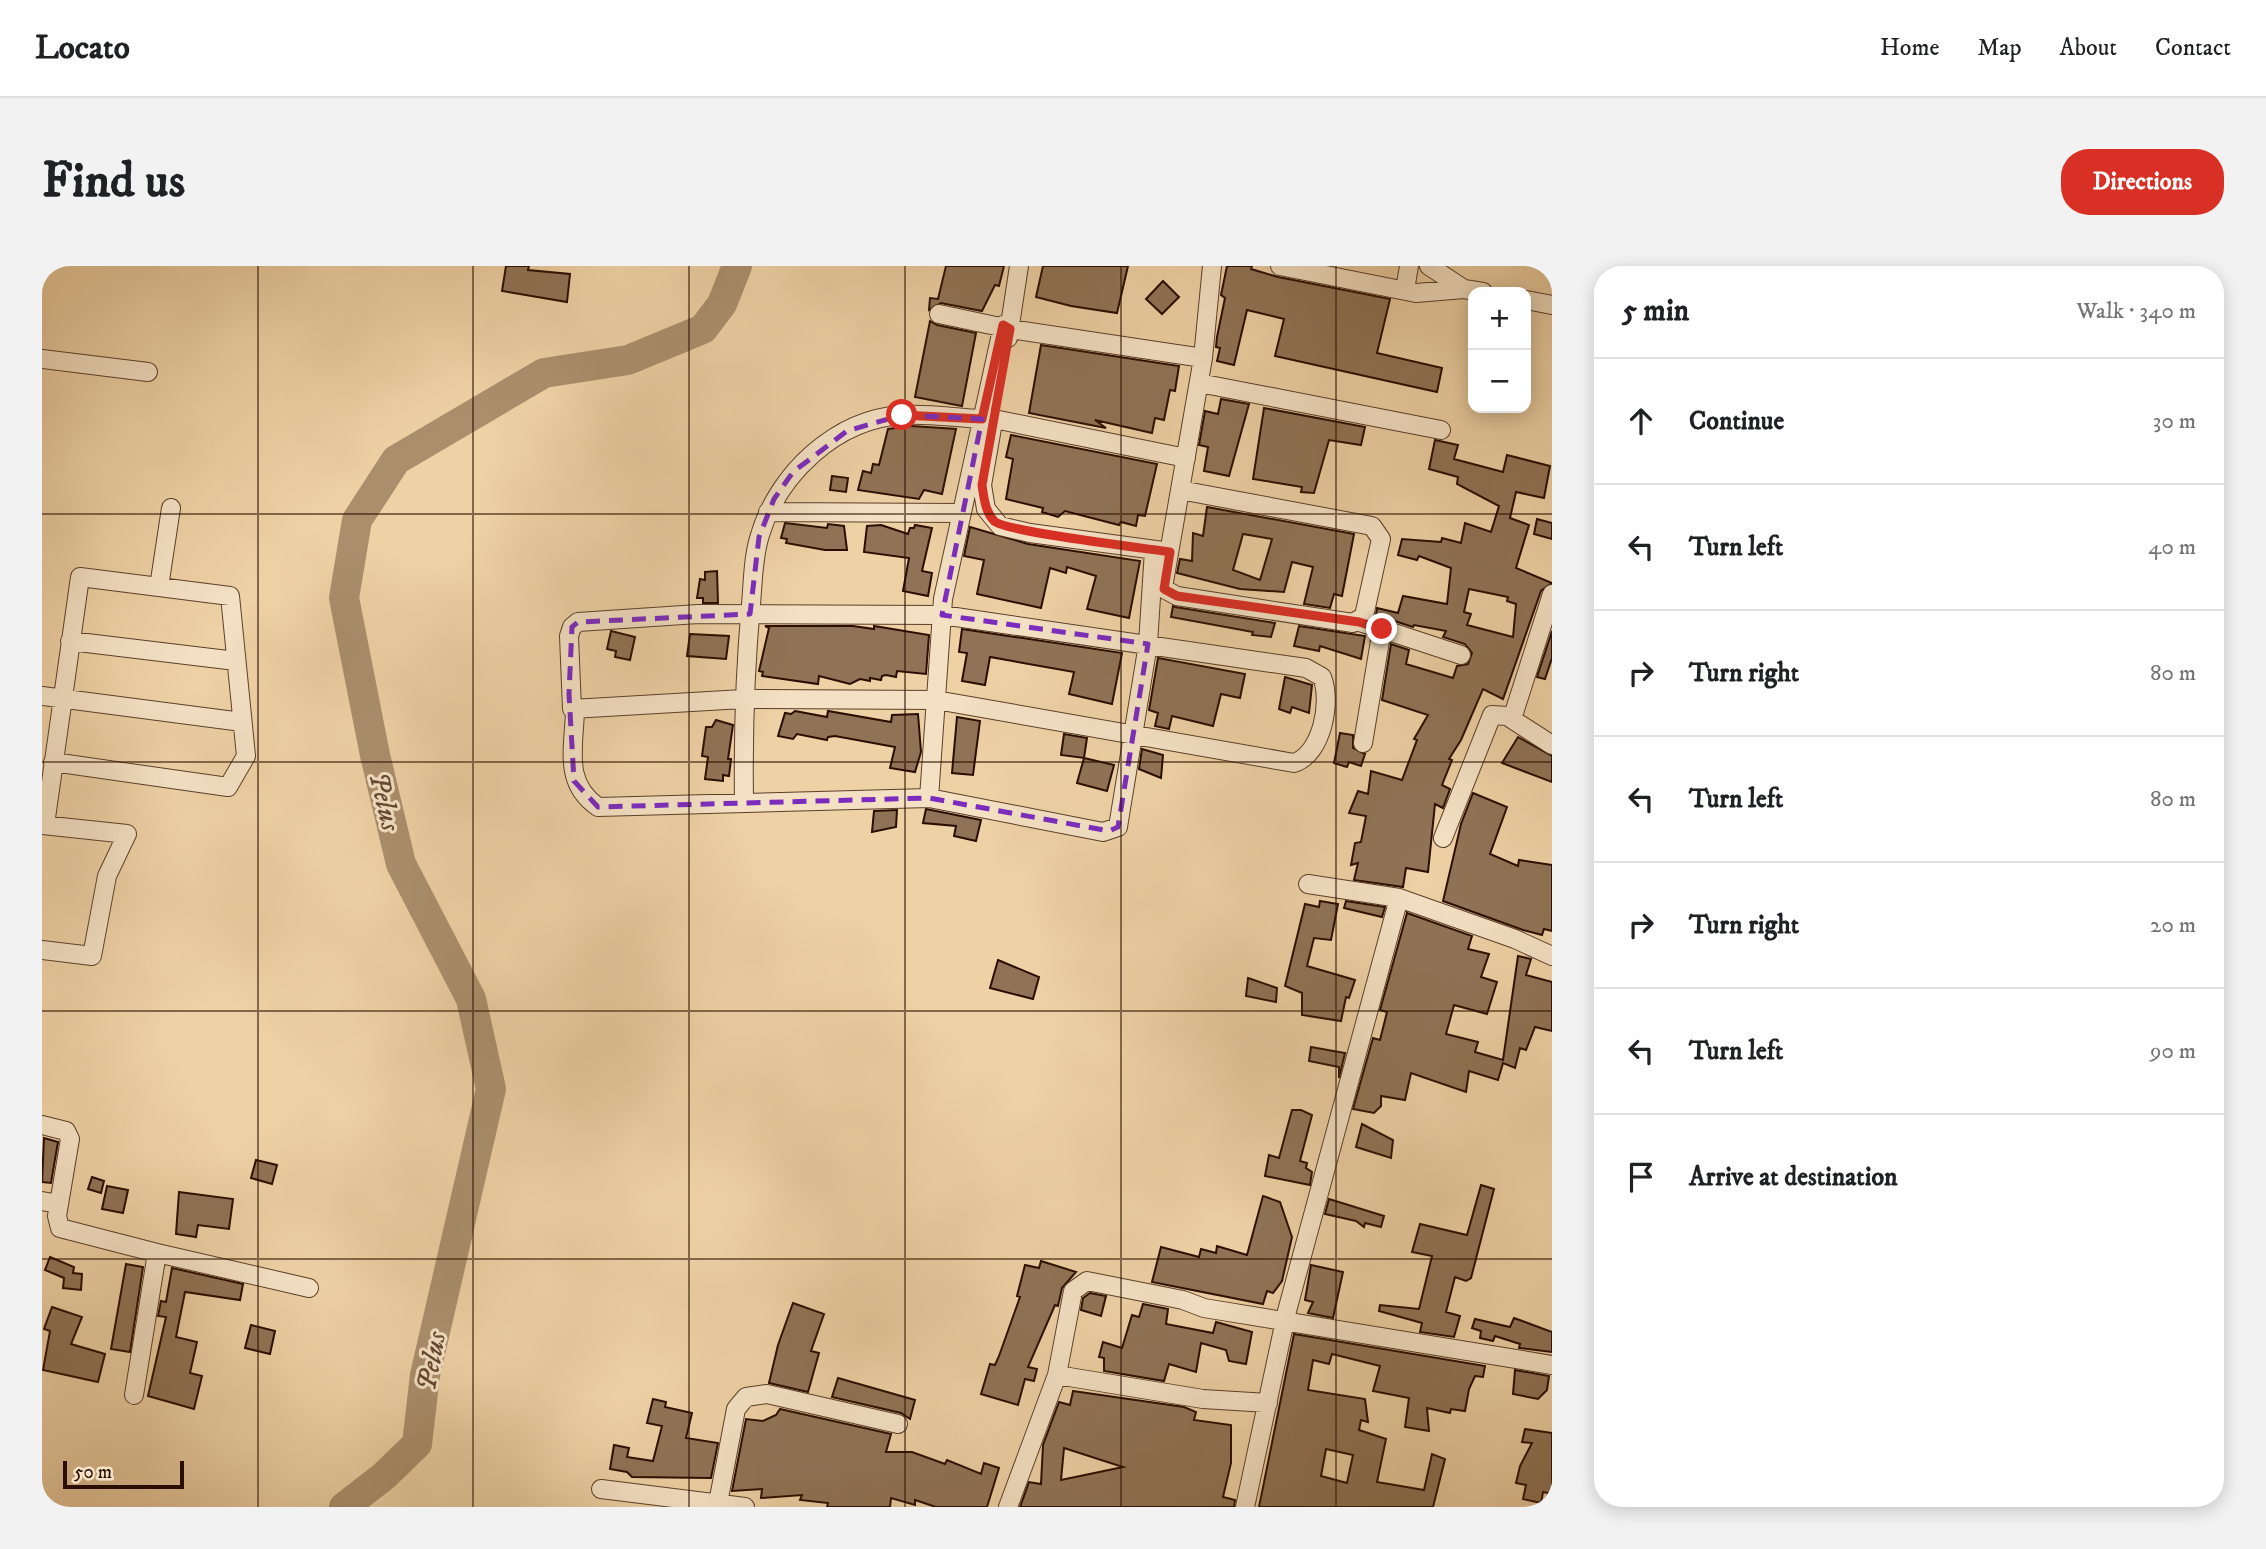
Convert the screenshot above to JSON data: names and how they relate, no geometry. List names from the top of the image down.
{
  "water": ["Pelus"],
  "scale_bar": "50 m",
  "page": {
    "header": "Locato",
    "nav": [
      "Home",
      "Map",
      "About",
      "Contact"
    ],
    "buttons": "Directions",
    "title": "Find us",
    "heading": ["5 min", "Walk · 340 m"],
    "map_buttons": ["+", "−"],
    "list": [
      ["Continue", "30 m"],
      ["Turn left", "40 m"],
      ["Turn right", "80 m"],
      ["Turn left", "80 m"],
      ["Turn right", "20 m"],
      ["Turn left", "90 m"],
      "Arrive at destination"
    ],
    "scale": "50 m"
  }
}
